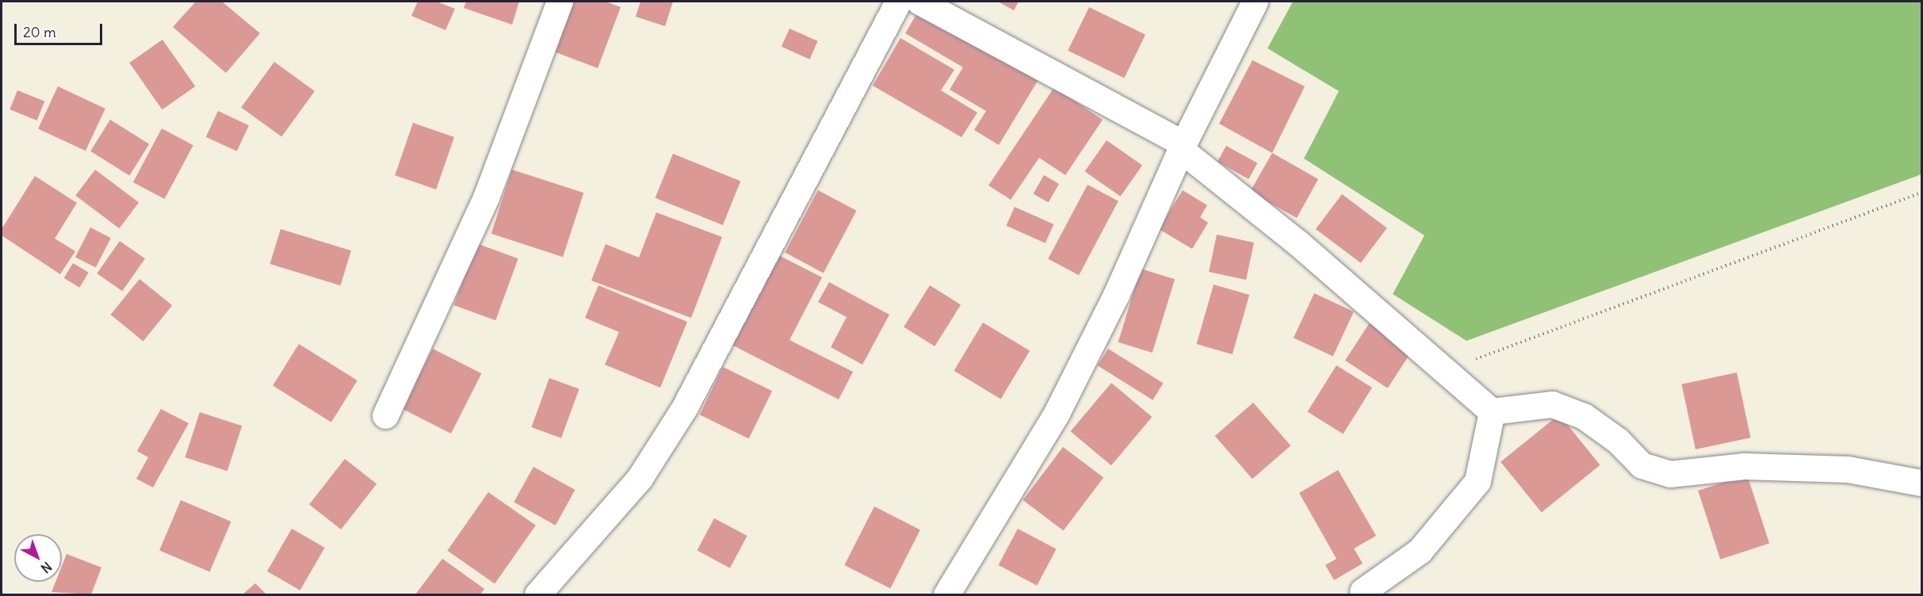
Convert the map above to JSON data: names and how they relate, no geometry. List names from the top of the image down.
{
  "scale_bar": "20 m",
  "north": "bottom right"
}
